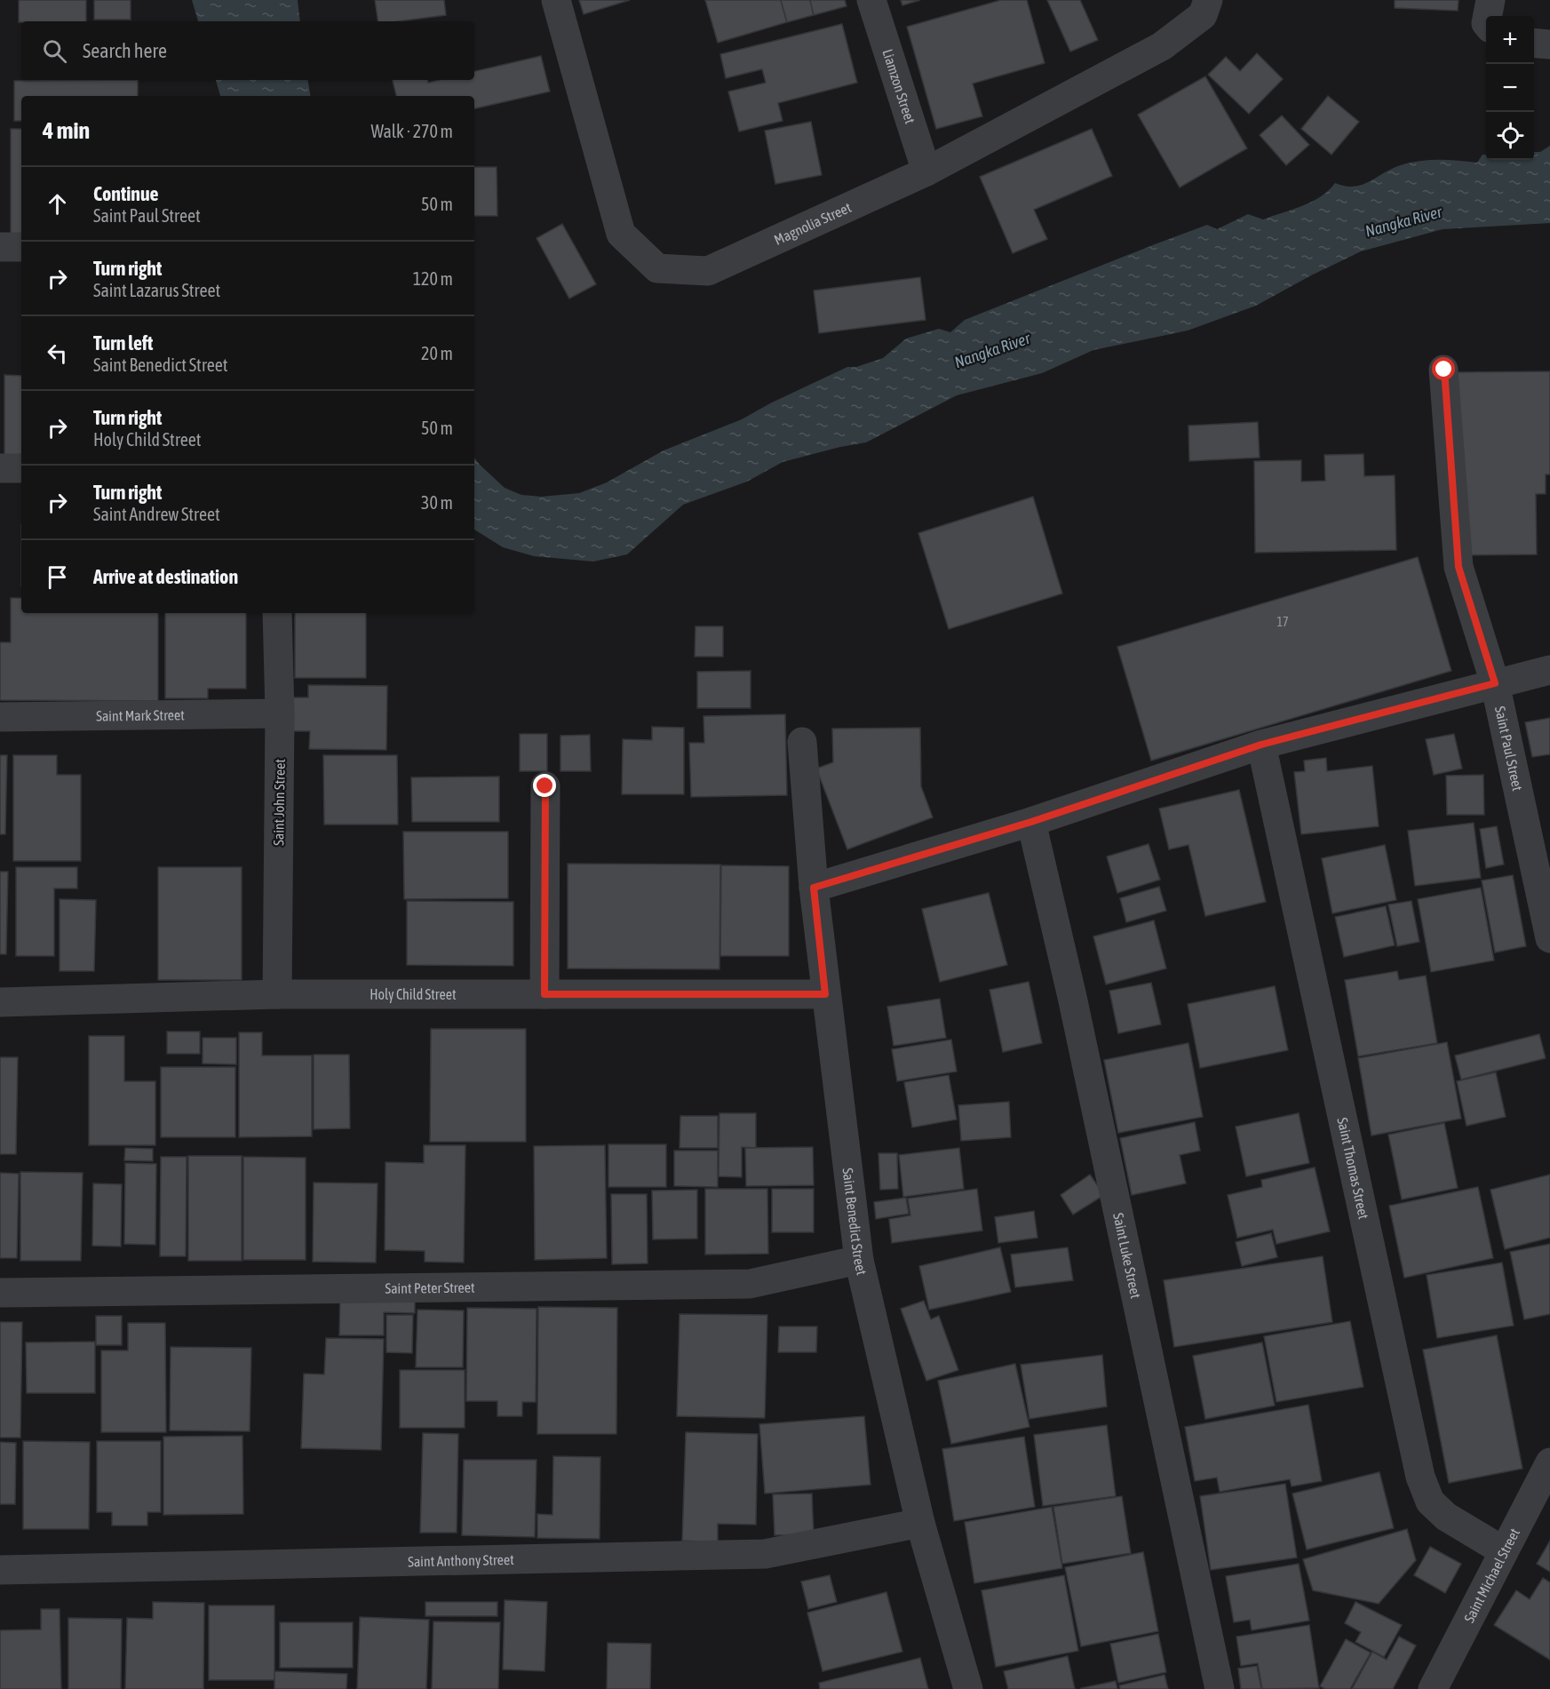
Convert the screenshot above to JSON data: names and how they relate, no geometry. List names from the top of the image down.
{
  "streets": {
    "street": [
      "Liamzon Street",
      "Magnolia Street",
      "Saint Mark Street",
      "Saint Paul Street",
      "Saint John Street",
      "Holy Child Street",
      "Saint Thomas Street",
      "Saint Benedict Street",
      "Saint Luke Street",
      "Saint Peter Street",
      "Saint Anthony Street",
      "Saint Michael Street"
    ]
  },
  "crossings": [
    ["Liamzon Street", "Magnolia Street"],
    ["Saint Mark Street", "Saint John Street"],
    ["Saint John Street", "Holy Child Street"],
    ["Holy Child Street", "Saint Benedict Street"],
    ["Saint Thomas Street", "Saint Michael Street"],
    ["Saint Benedict Street", "Saint Peter Street"],
    ["Saint Benedict Street", "Saint Anthony Street"]
  ],
  "water": ["Nangka River"],
  "house_numbers": ["17"],
  "page": {
    "map_buttons": ["+", "−"],
    "search": "Search here",
    "heading": ["4 min", "Walk · 270 m"],
    "list": [
      ["Continue", "Saint Paul Street", "50 m"],
      ["Turn right", "Saint Lazarus Street", "120 m"],
      ["Turn left", "Saint Benedict Street", "20 m"],
      ["Turn right", "Holy Child Street", "50 m"],
      ["Turn right", "Saint Andrew Street", "30 m"],
      "Arrive at destination"
    ]
  }
}
